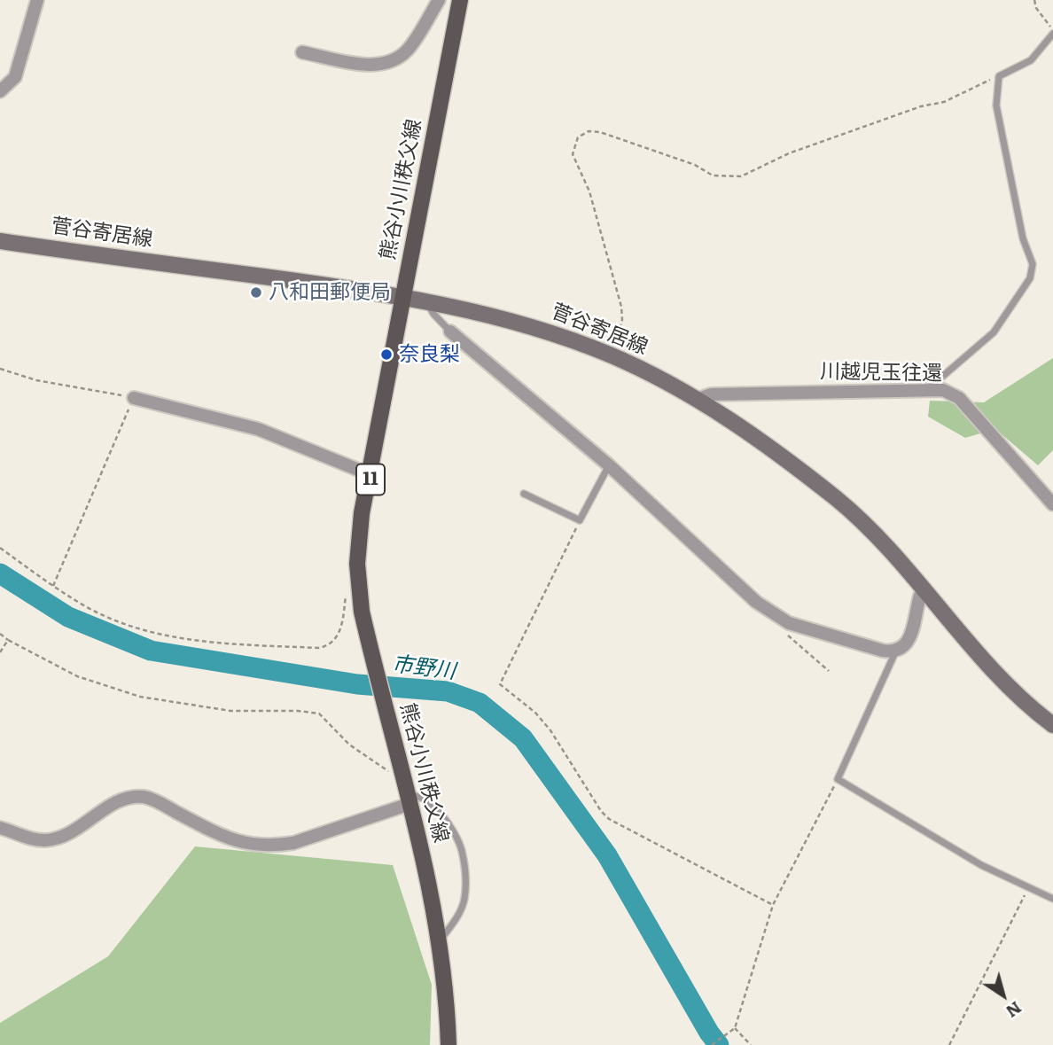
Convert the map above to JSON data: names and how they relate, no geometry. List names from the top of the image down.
{
  "streets": {
    "main road": ["熊谷小川秩父線", "菅谷寄居線", "11"],
    "street": ["川越児玉往還"]
  },
  "crossings": [
    ["熊谷小川秩父線", "菅谷寄居線"],
    ["菅谷寄居線", "川越児玉往還"]
  ],
  "water": ["市野川"],
  "places": ["八和田郵便局", "奈良梨"],
  "north": "bottom right"
}
